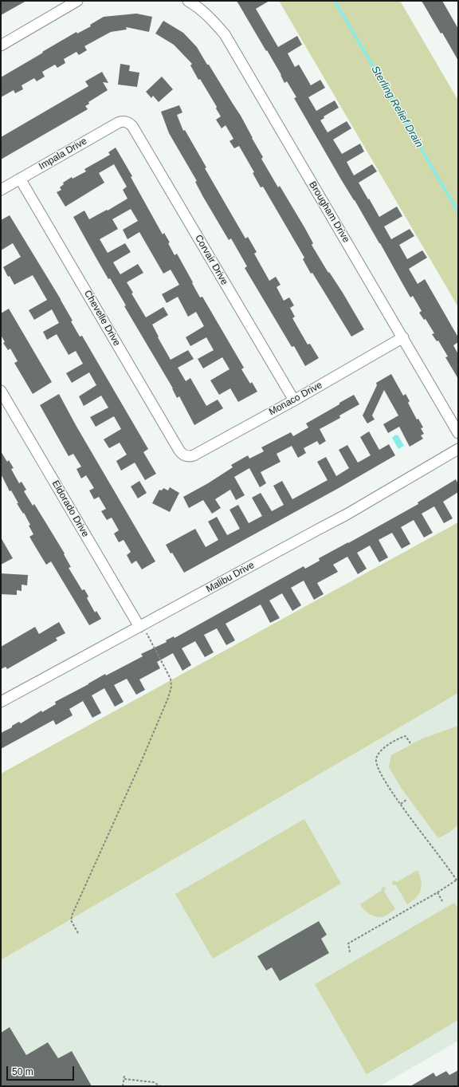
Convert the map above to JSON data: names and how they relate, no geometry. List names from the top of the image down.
{
  "streets": {
    "street": [
      "Impala Drive",
      "Brougham Drive",
      "Corvair Drive",
      "Chevelle Drive",
      "Monaco Drive",
      "Eldorado Drive",
      "Malibu Drive"
    ]
  },
  "crossings": [
    ["Impala Drive", "Corvair Drive"],
    ["Impala Drive", "Chevelle Drive"],
    ["Brougham Drive", "Monaco Drive"],
    ["Corvair Drive", "Monaco Drive"],
    ["Chevelle Drive", "Monaco Drive"],
    ["Eldorado Drive", "Malibu Drive"]
  ],
  "water": ["Sterling Relief Drain"],
  "scale_bar": "50 m"
}
